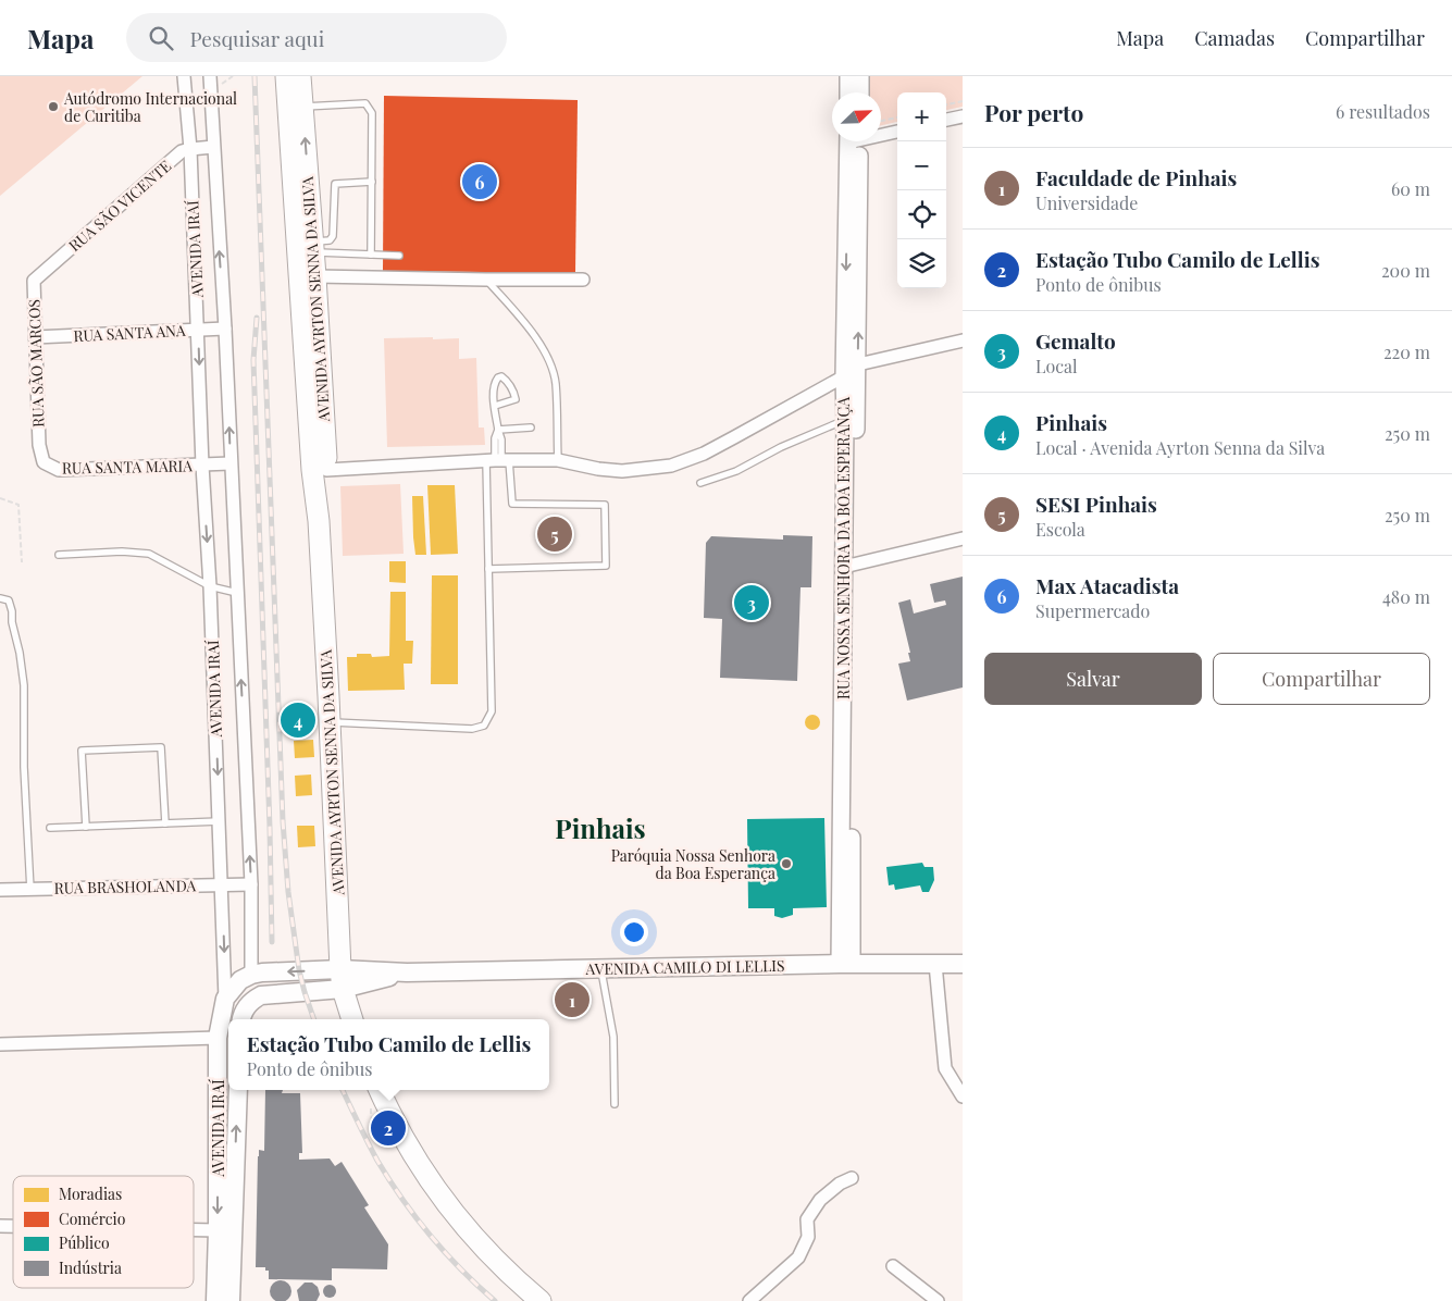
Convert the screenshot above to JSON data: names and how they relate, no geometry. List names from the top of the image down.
{
  "streets": {
    "main road": ["AVENIDA IRAÍ", "AVENIDA AYRTON SENNA DA SILVA", "AVENIDA CAMILO DI LELLIS"],
    "street": [
      "RUA SÃO VICENTE",
      "RUA SANTA ANA",
      "RUA SÃO MARCOS",
      "RUA SANTA MARIA",
      "RUA NOSSA SENHORA DA BOA ESPERANÇA",
      "RUA BRASHOLANDA"
    ]
  },
  "crossings": [
    ["RUA SÃO VICENTE", "AVENIDA IRAÍ"],
    ["RUA SÃO VICENTE", "RUA SÃO MARCOS"],
    ["AVENIDA IRAÍ", "RUA SANTA ANA"],
    ["AVENIDA IRAÍ", "RUA SANTA MARIA"],
    ["AVENIDA IRAÍ", "RUA BRASHOLANDA"],
    ["AVENIDA IRAÍ", "AVENIDA CAMILO DI LELLIS"],
    ["AVENIDA AYRTON SENNA DA SILVA", "AVENIDA CAMILO DI LELLIS"],
    ["RUA SANTA ANA", "RUA SÃO MARCOS"],
    ["RUA SÃO MARCOS", "RUA SANTA MARIA"],
    ["RUA NOSSA SENHORA DA BOA ESPERANÇA", "AVENIDA CAMILO DI LELLIS"]
  ],
  "districts": ["Pinhais"],
  "places": ["Autódromo Internacional de Curitiba", "Paróquia Nossa Senhora da Boa Esperança"],
  "legend": [
    "Moradias",
    "Comércio",
    "Público",
    "Indústria"
  ],
  "north": "top right",
  "page": {
    "header": "Mapa",
    "search": "Pesquisar aqui",
    "nav": ["Mapa", "Camadas", "Compartilhar"],
    "heading": ["Por perto", "6 resultados"],
    "map_buttons": ["+", "−"],
    "list": [
      {
        "mark": "1",
        "name": "Faculdade de Pinhais",
        "note": "Universidade",
        "value": "60 m"
      },
      {
        "mark": "2",
        "name": "Estação Tubo Camilo de Lellis",
        "note": "Ponto de ônibus",
        "value": "200 m"
      },
      {
        "mark": "3",
        "name": "Gemalto",
        "note": "Local",
        "value": "220 m"
      },
      {
        "mark": "4",
        "name": "Pinhais",
        "note": "Local · Avenida Ayrton Senna da Silva",
        "value": "250 m"
      },
      {
        "mark": "5",
        "name": "SESI Pinhais",
        "note": "Escola",
        "value": "250 m"
      },
      {
        "mark": "6",
        "name": "Max Atacadista",
        "note": "Supermercado",
        "value": "480 m"
      }
    ],
    "pins": [
      "6",
      "5",
      "3",
      "4",
      "1",
      "2"
    ],
    "buttons": ["Salvar", "Compartilhar"],
    "popup": ["Estação Tubo Camilo de Lellis", "Ponto de ônibus"]
  }
}
